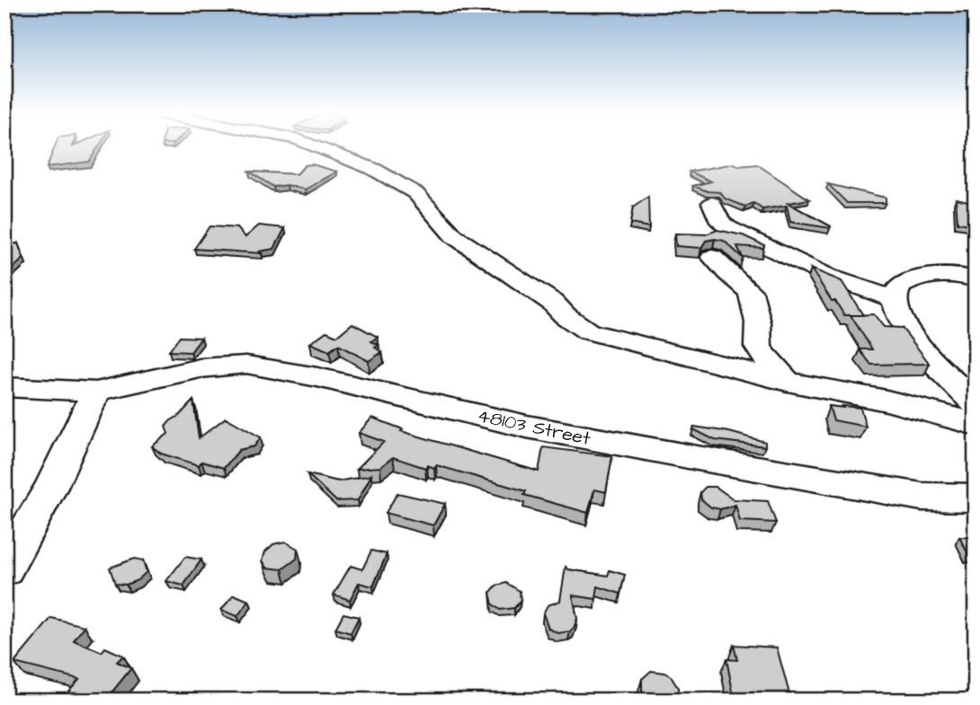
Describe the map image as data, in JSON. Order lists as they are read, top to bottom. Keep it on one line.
{"streets":{"street":["48103 Street"]}}
